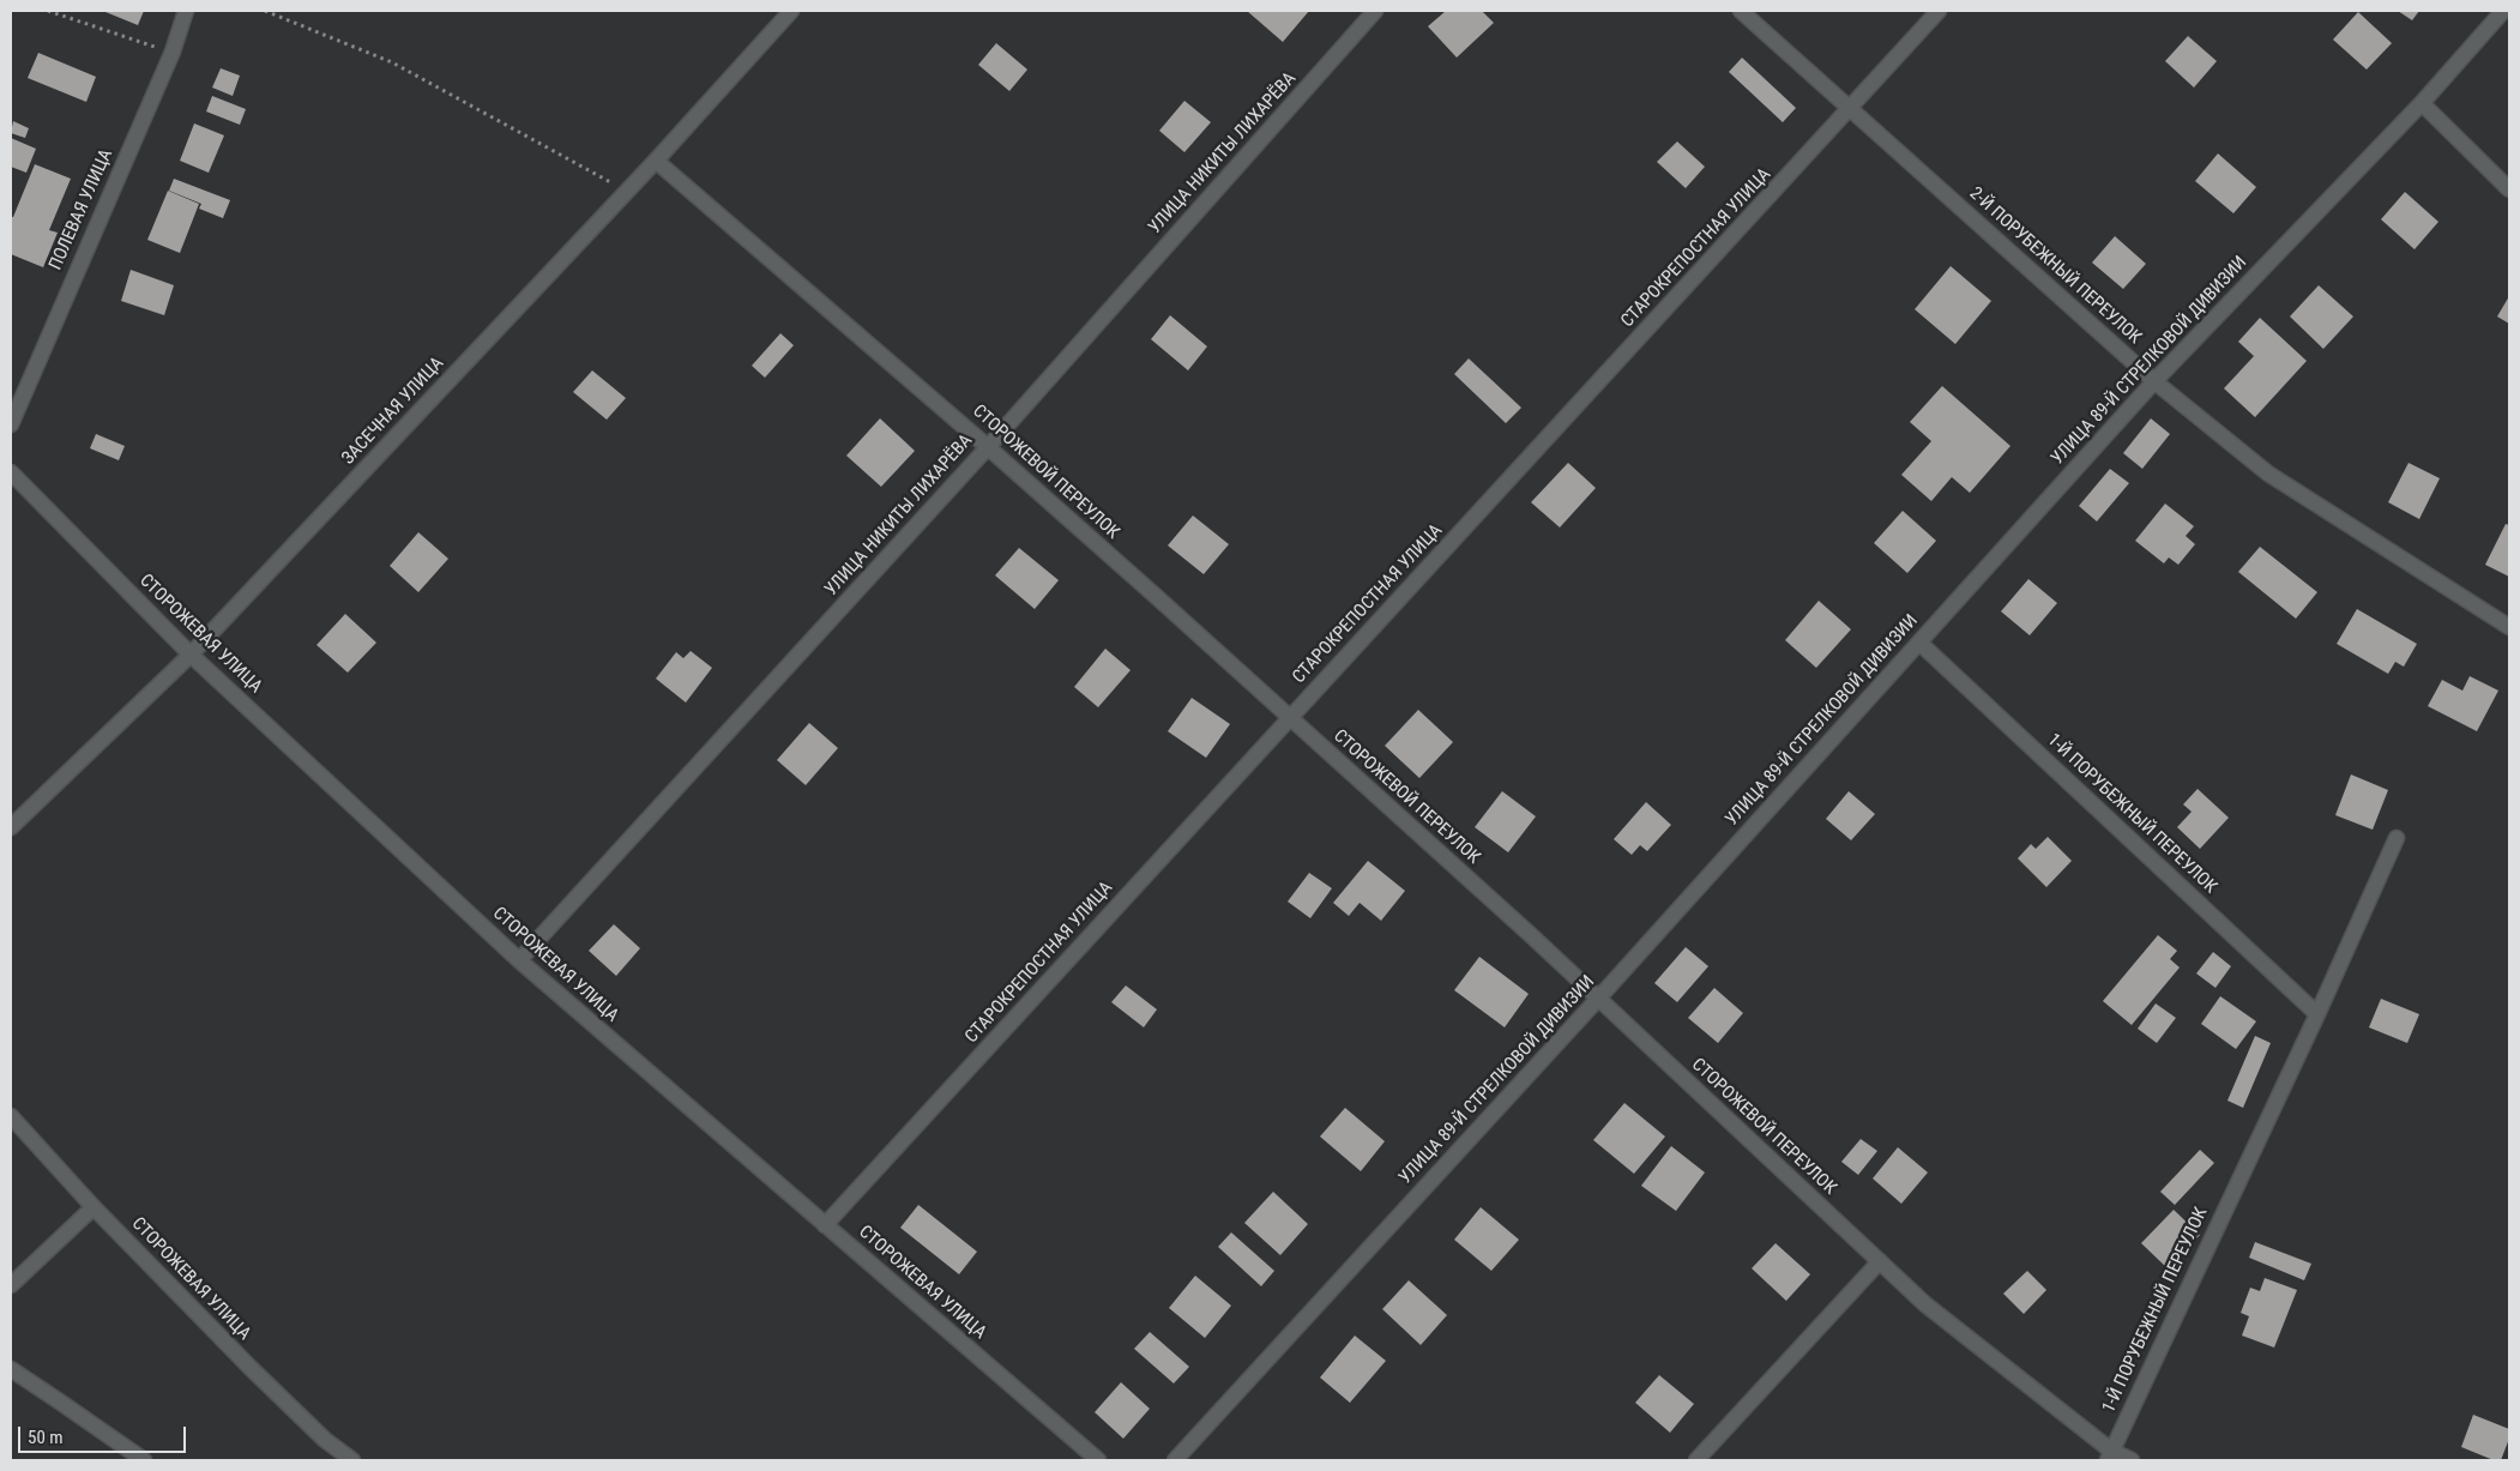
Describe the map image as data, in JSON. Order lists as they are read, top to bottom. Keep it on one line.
{"streets":{"street":["УЛИЦА НИКИТЫ ЛИХАРЁВА","ПОЛЕВАЯ УЛИЦА","СТАРОКРЕПОСТНАЯ УЛИЦА","2-Й ПОРУБЕЖНЫЙ ПЕРЕУЛОК","УЛИЦА 89-Й СТРЕЛКОВОЙ ДИВИЗИИ","ЗАСЕЧНАЯ УЛИЦА","СТОРОЖЕВОЙ ПЕРЕУЛОК","СТОРОЖЕВАЯ УЛИЦА","1-Й ПОРУБЕЖНЫЙ ПЕРЕУЛОК"]},"crossings":[["УЛИЦА НИКИТЫ ЛИХАРЁВА","СТОРОЖЕВОЙ ПЕРЕУЛОК"],["УЛИЦА НИКИТЫ ЛИХАРЁВА","СТОРОЖЕВАЯ УЛИЦА"],["СТАРОКРЕПОСТНАЯ УЛИЦА","2-Й ПОРУБЕЖНЫЙ ПЕРЕУЛОК"],["СТАРОКРЕПОСТНАЯ УЛИЦА","СТОРОЖЕВОЙ ПЕРЕУЛОК"],["СТАРОКРЕПОСТНАЯ УЛИЦА","СТОРОЖЕВАЯ УЛИЦА"],["2-Й ПОРУБЕЖНЫЙ ПЕРЕУЛОК","УЛИЦА 89-Й СТРЕЛКОВОЙ ДИВИЗИИ"],["УЛИЦА 89-Й СТРЕЛКОВОЙ ДИВИЗИИ","СТОРОЖЕВОЙ ПЕРЕУЛОК"],["УЛИЦА 89-Й СТРЕЛКОВОЙ ДИВИЗИИ","1-Й ПОРУБЕЖНЫЙ ПЕРЕУЛОК"],["ЗАСЕЧНАЯ УЛИЦА","СТОРОЖЕВОЙ ПЕРЕУЛОК"],["ЗАСЕЧНАЯ УЛИЦА","СТОРОЖЕВАЯ УЛИЦА"],["СТОРОЖЕВОЙ ПЕРЕУЛОК","1-Й ПОРУБЕЖНЫЙ ПЕРЕУЛОК"]],"scale_bar":"50 m"}
